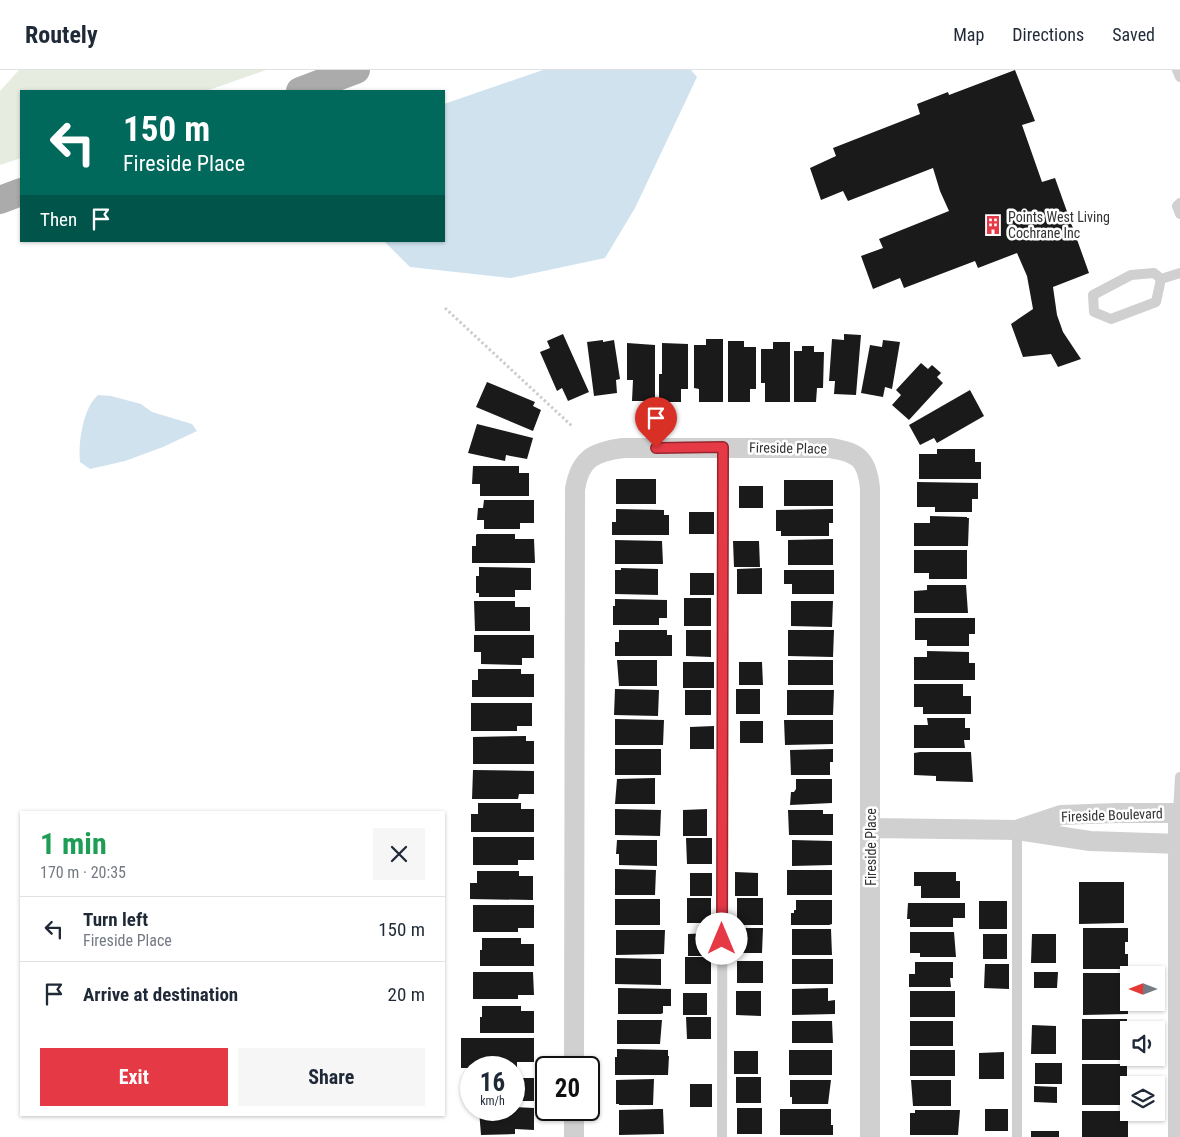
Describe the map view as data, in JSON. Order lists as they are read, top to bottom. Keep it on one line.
{"streets":{"street":["Fireside Place","Fireside Boulevard"]},"crossings":[["Fireside Place","Fireside Boulevard"]],"places":{"building":["Points West Living Cochrane Inc"]},"north":"left","page":{"header":"Routely","nav":["Map","Directions","Saved"],"turn":["150 m","Fireside Place"],"then":"Then","heading":["1 min","170 m · 20:35"],"list":[{"name":"Turn left","note":"Fireside Place","value":"150 m"},{"name":"Arrive at destination","value":"20 m"}],"buttons":["Exit","Share"],"speed":"16 km/h","limit":"20"}}
